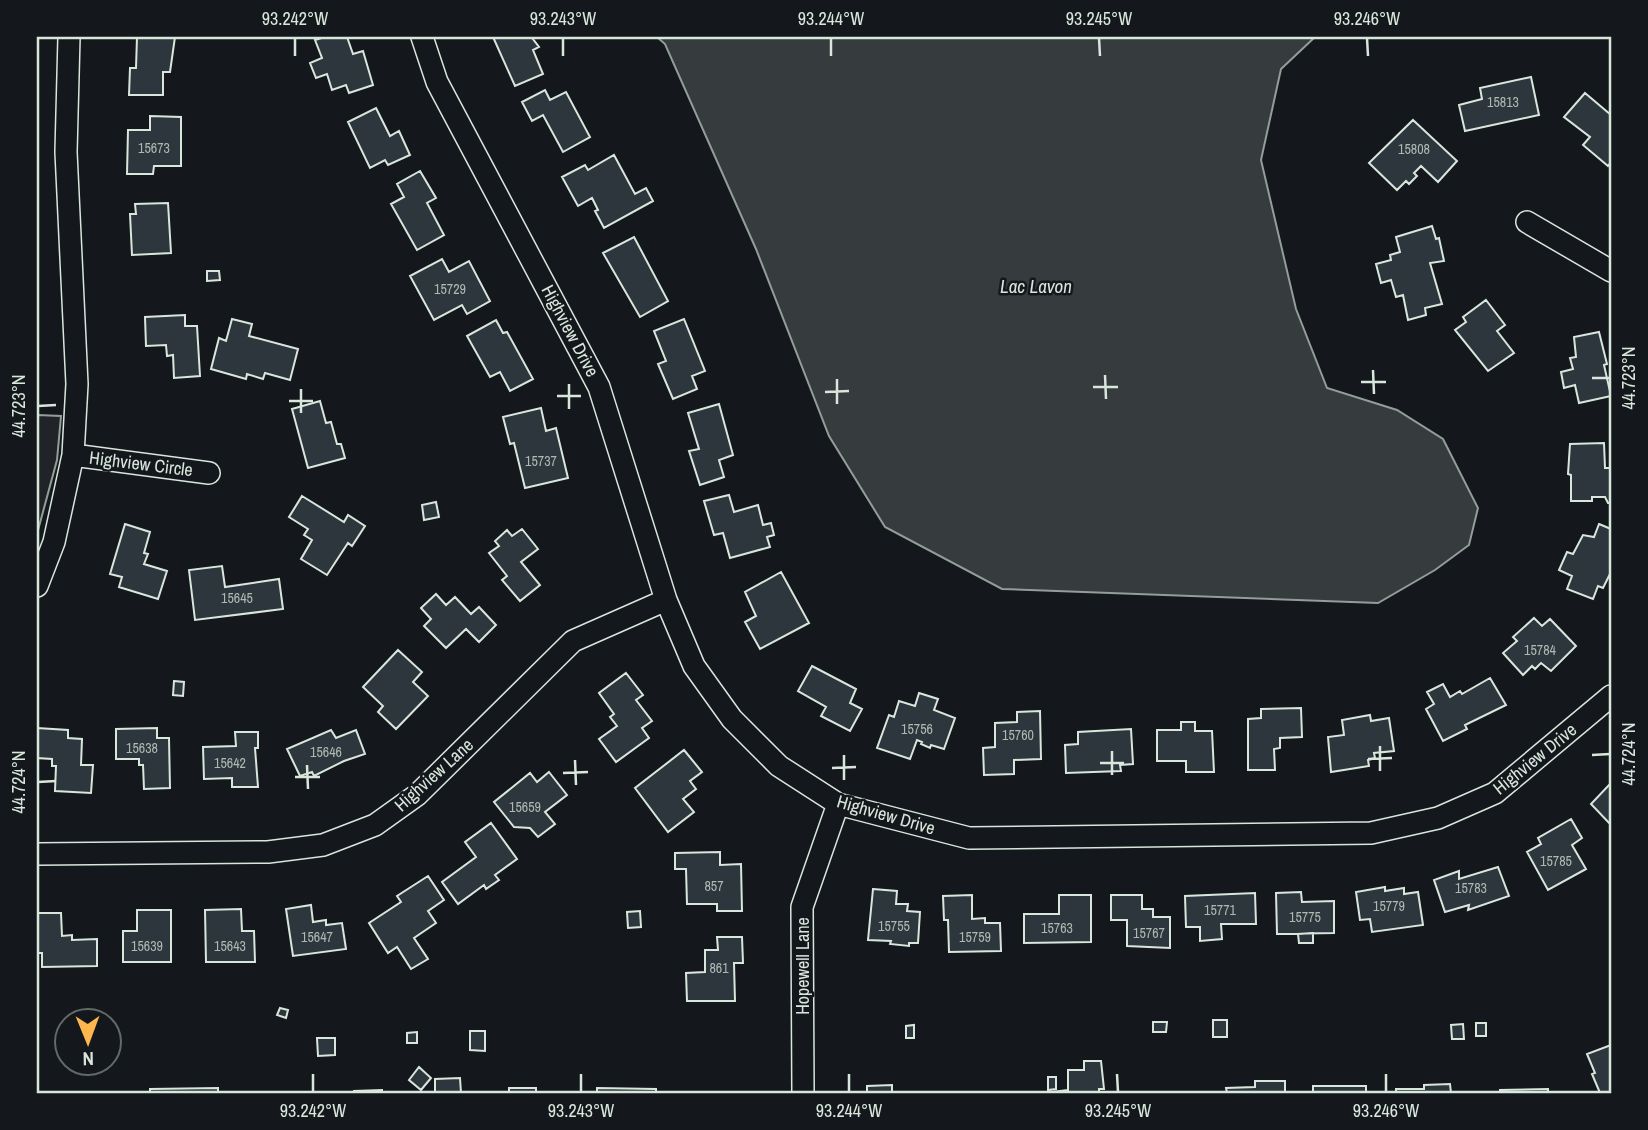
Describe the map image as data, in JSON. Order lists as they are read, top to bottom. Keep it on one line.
{"streets":{"street":["Highview Drive","Highview Circle","Highview Lane","Hopewell Lane"]},"crossings":[["Highview Drive","Highview Lane"],["Highview Drive","Hopewell Lane"]],"water":["Lac Lavon"],"house_numbers":["15813","15673","15808","15729","15737","15645","15784","15756","15760","15638","15646","15642","15659","15785","857","15783","15779","15771","15775","15755","15763","15767","15647","15759","15639","15643","861"],"north":"bottom","coordinates":["93.242°W","93.243°W","93.244°W","93.245°W","93.246°W","44.723°N","44.724°N"]}
